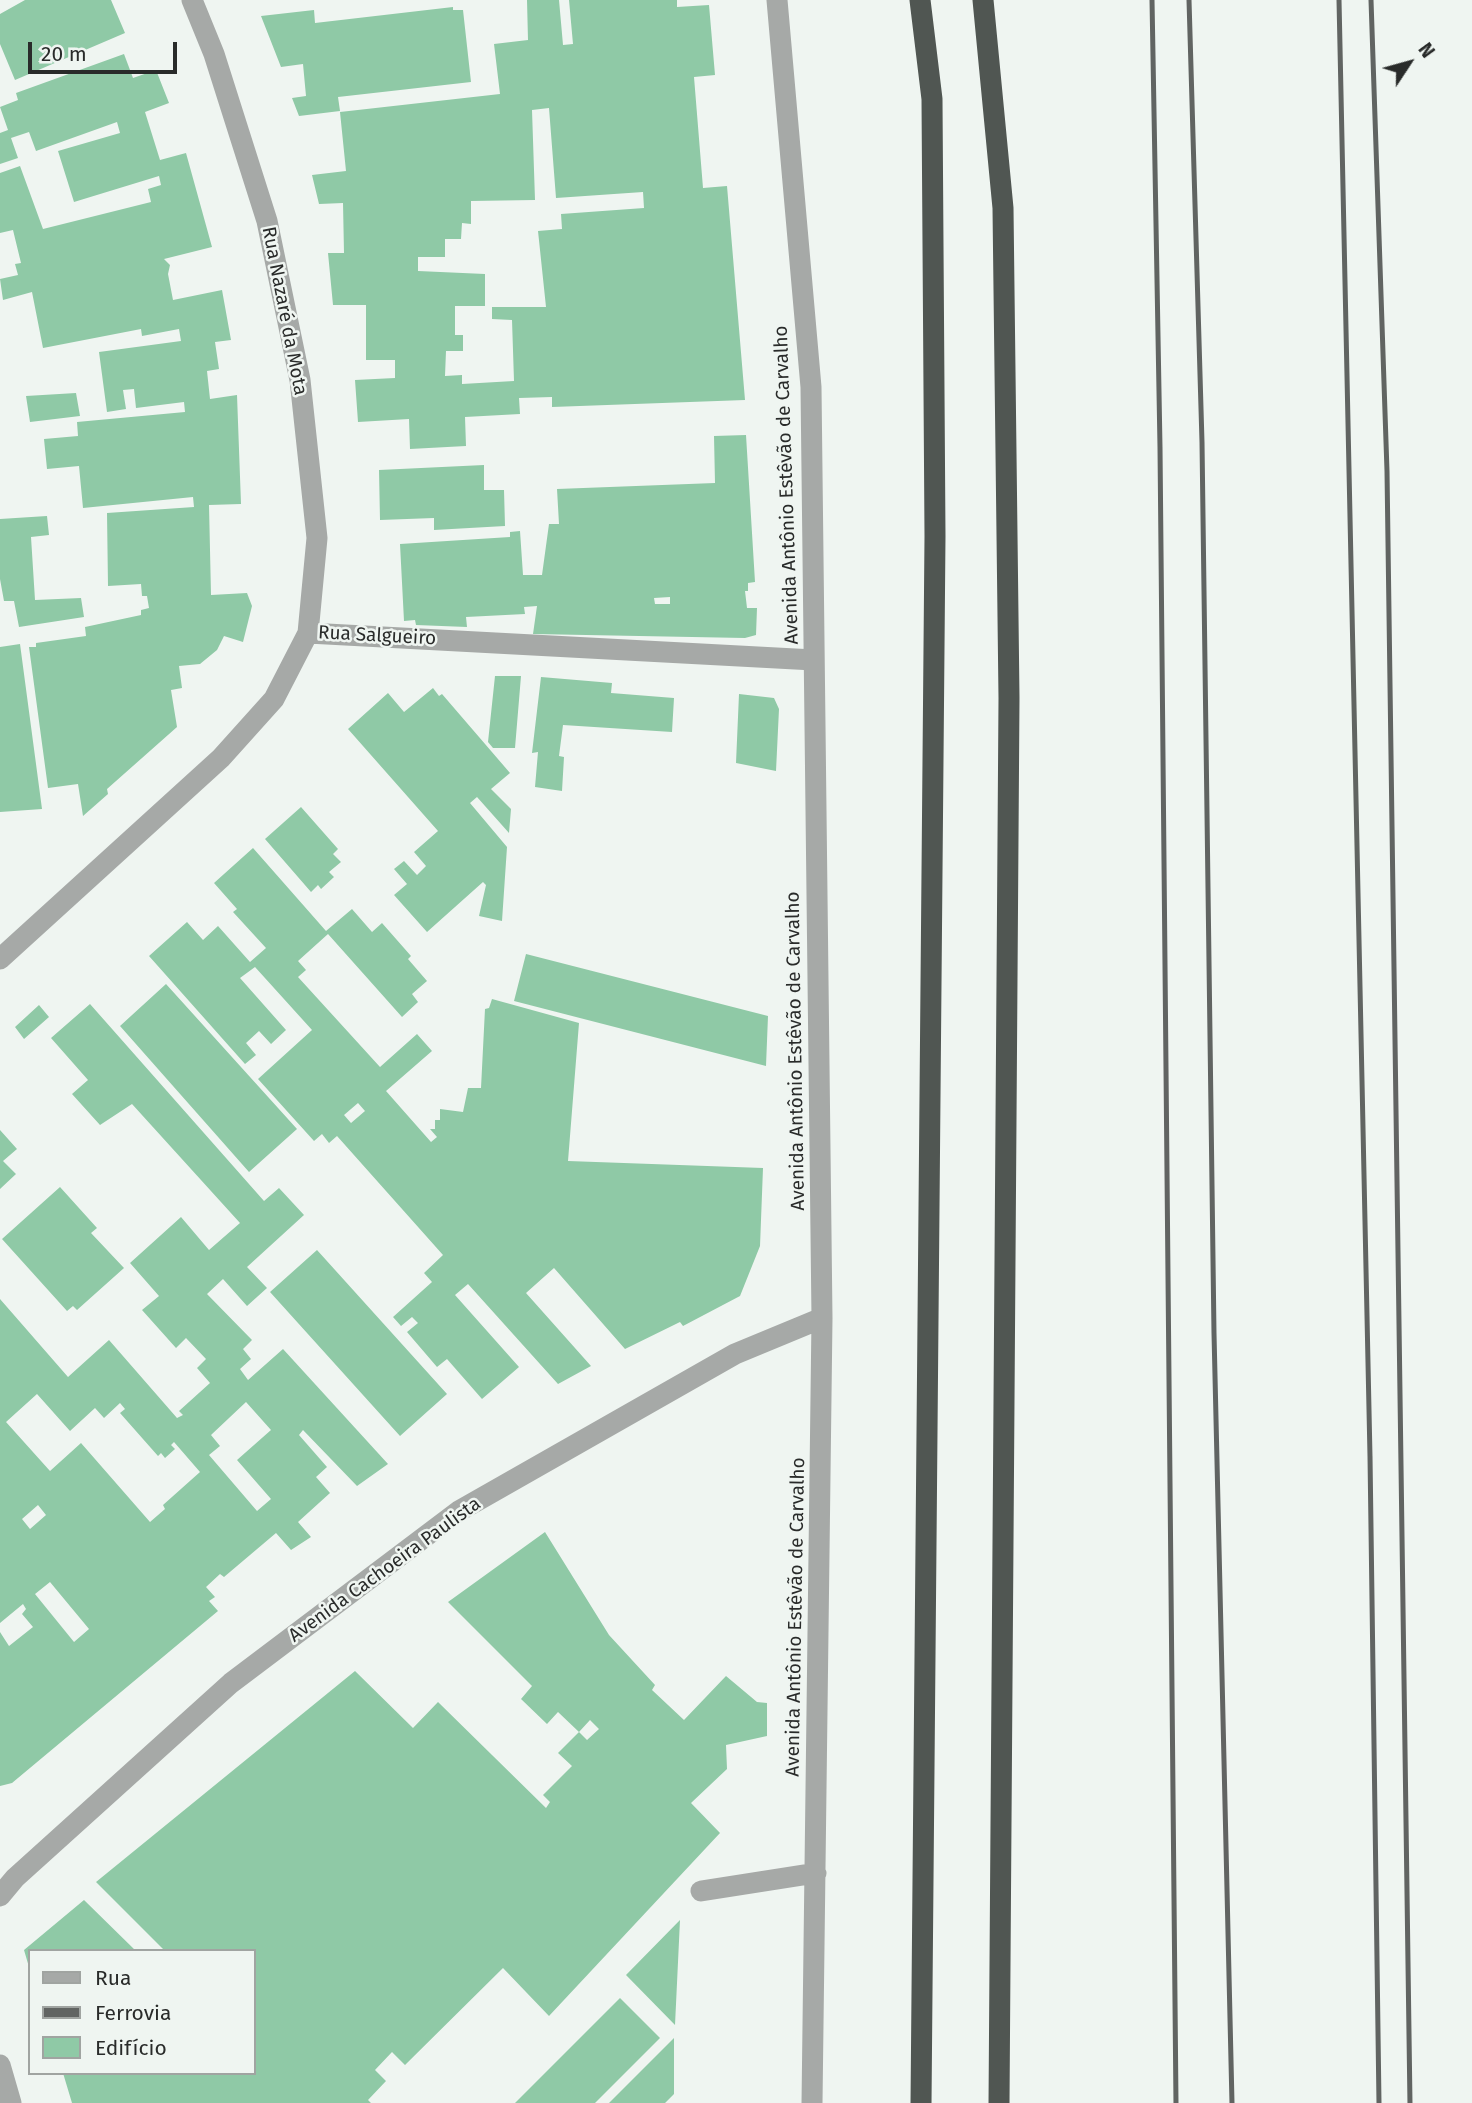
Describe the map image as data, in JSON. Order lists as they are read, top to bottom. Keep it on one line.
{"streets":{"street":["Rua Nazaré da Mota","Avenida Antônio Estêvão de Carvalho","Rua Salgueiro","Avenida Cachoeira Paulista"]},"crossings":[["Rua Nazaré da Mota","Rua Salgueiro"],["Avenida Antônio Estêvão de Carvalho","Rua Salgueiro"],["Avenida Antônio Estêvão de Carvalho","Avenida Cachoeira Paulista"]],"legend":["Rua","Ferrovia","Edifício"],"scale_bar":"20 m","north":"top right"}
